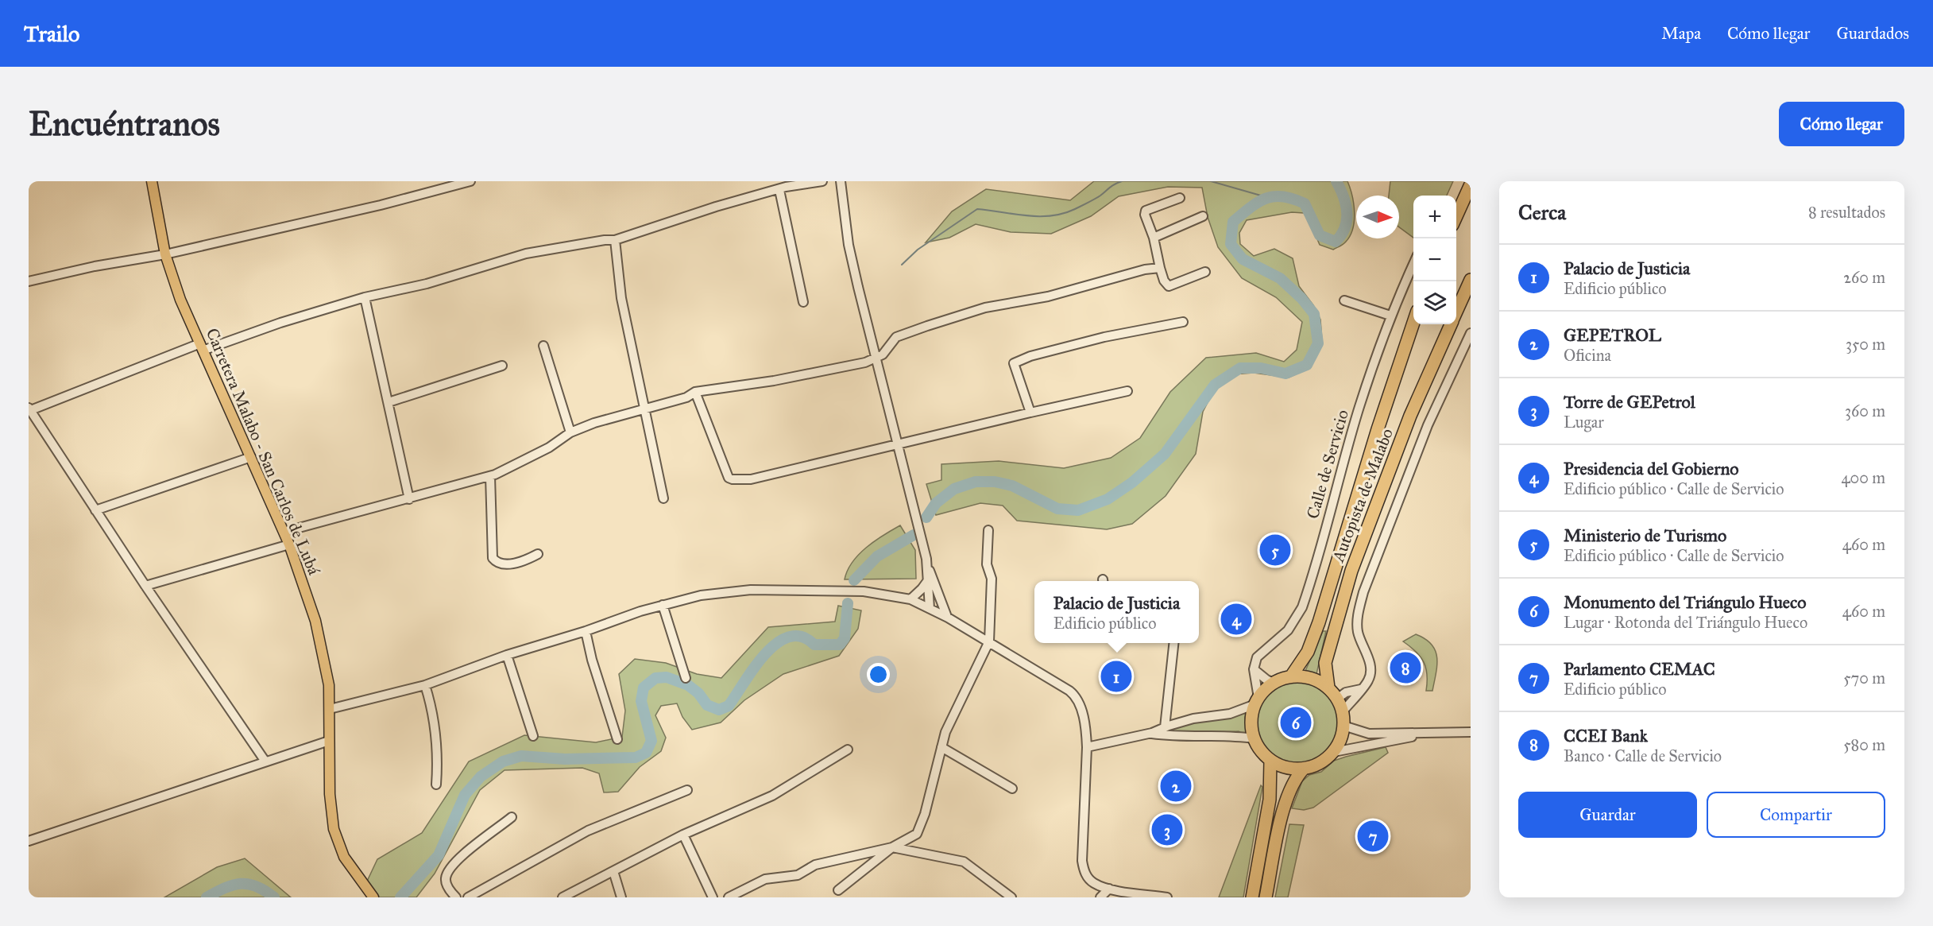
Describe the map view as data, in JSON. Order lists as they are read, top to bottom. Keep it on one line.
{"streets":{"highway":["Autopista de Malabo"],"main road":["Carretera Malabo - San Carlos de Lubá"],"street":["Calle de Servicio"]},"north":"right","page":{"header":"Trailo","nav":["Mapa","Cómo llegar","Guardados"],"buttons":["Cómo llegar",["Guardar","Compartir"]],"title":"Encuéntranos","heading":["Cerca","8 resultados"],"map_buttons":["+","−"],"list":[{"mark":"1","name":"Palacio de Justicia","note":"Edificio público","value":"260 m"},{"mark":"2","name":"GEPETROL","note":"Oficina","value":"350 m"},{"mark":"3","name":"Torre de GEPetrol","note":"Lugar","value":"360 m"},{"mark":"4","name":"Presidencia del Gobierno","note":"Edificio público · Calle de Servicio","value":"400 m"},{"mark":"5","name":"Ministerio de Turismo","note":"Edificio público · Calle de Servicio","value":"460 m"},{"mark":"6","name":"Monumento del Triángulo Hueco","note":"Lugar · Rotonda del Triángulo Hueco","value":"460 m"},{"mark":"7","name":"Parlamento CEMAC","note":"Edificio público","value":"570 m"},{"mark":"8","name":"CCEI Bank","note":"Banco · Calle de Servicio","value":"580 m"}],"pins":["5","4","8","1","6","2","3","7"],"popup":["Palacio de Justicia","Edificio público"]}}
